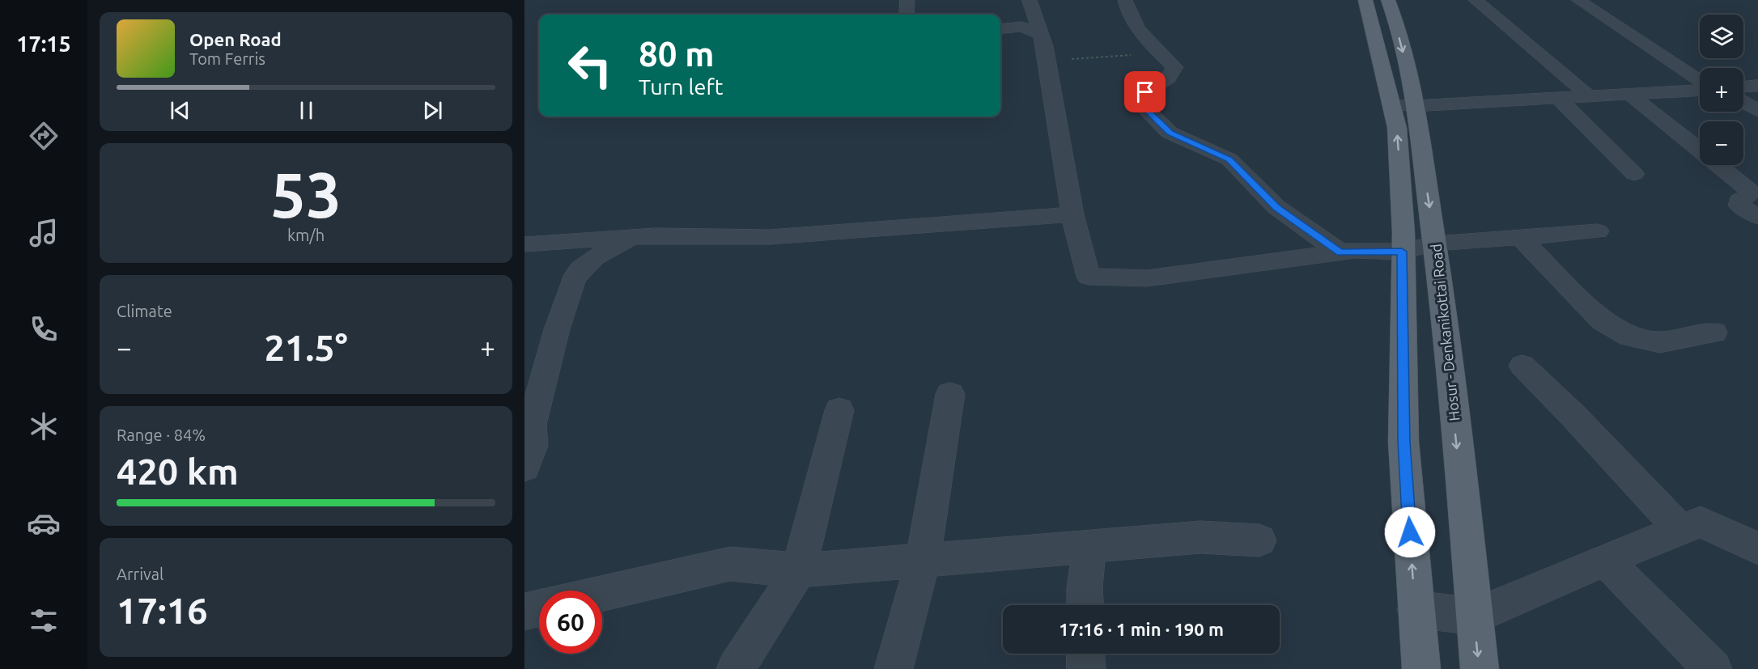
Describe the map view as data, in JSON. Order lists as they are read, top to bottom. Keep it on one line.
{"streets":{"main road":["Hosur - Denkanikottai Road"]},"page":{"tabs":"17:15","map_buttons":["+","−"],"turn":["80 m","Turn left"],"song":["Open Road","Tom Ferris"],"tile":[["53","km/h"],"Climate",["Range · 84%","420 km"],["Arrival","17:16"]],"heat":["−","21.5°","+"],"limit":"60","trip":"17:16 · 1 min · 190 m"}}
